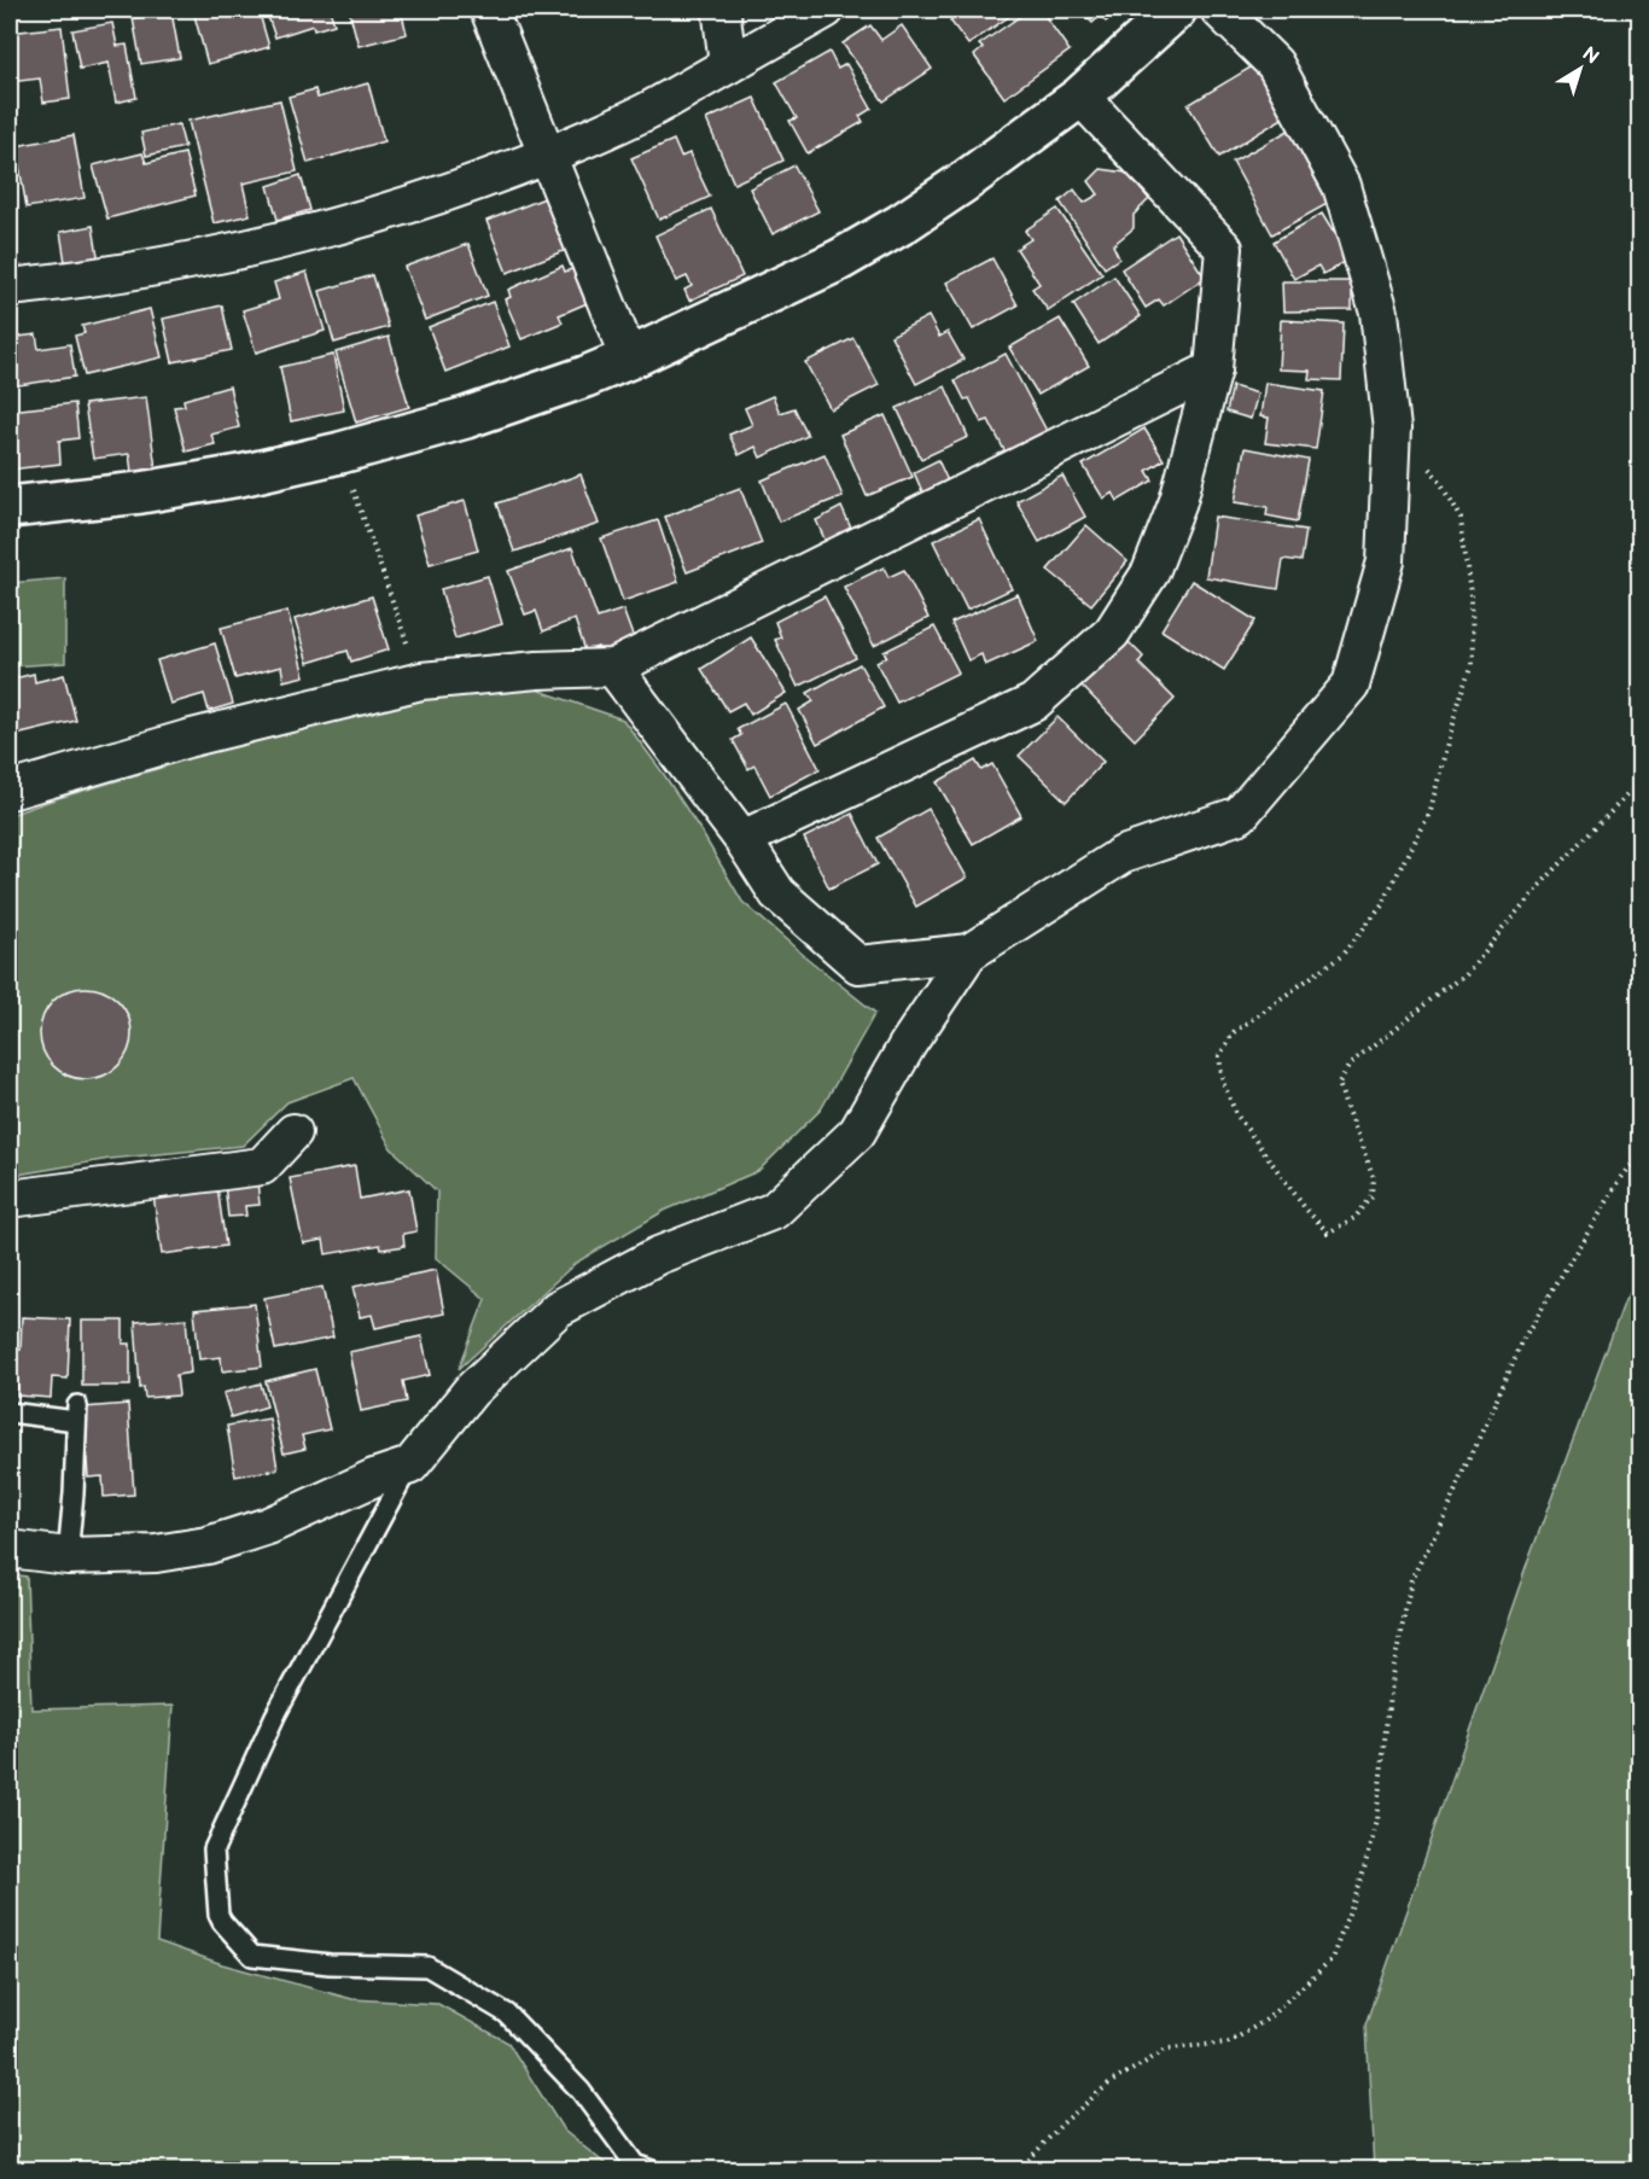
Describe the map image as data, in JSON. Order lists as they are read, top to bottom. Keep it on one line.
{"north":"top right"}
